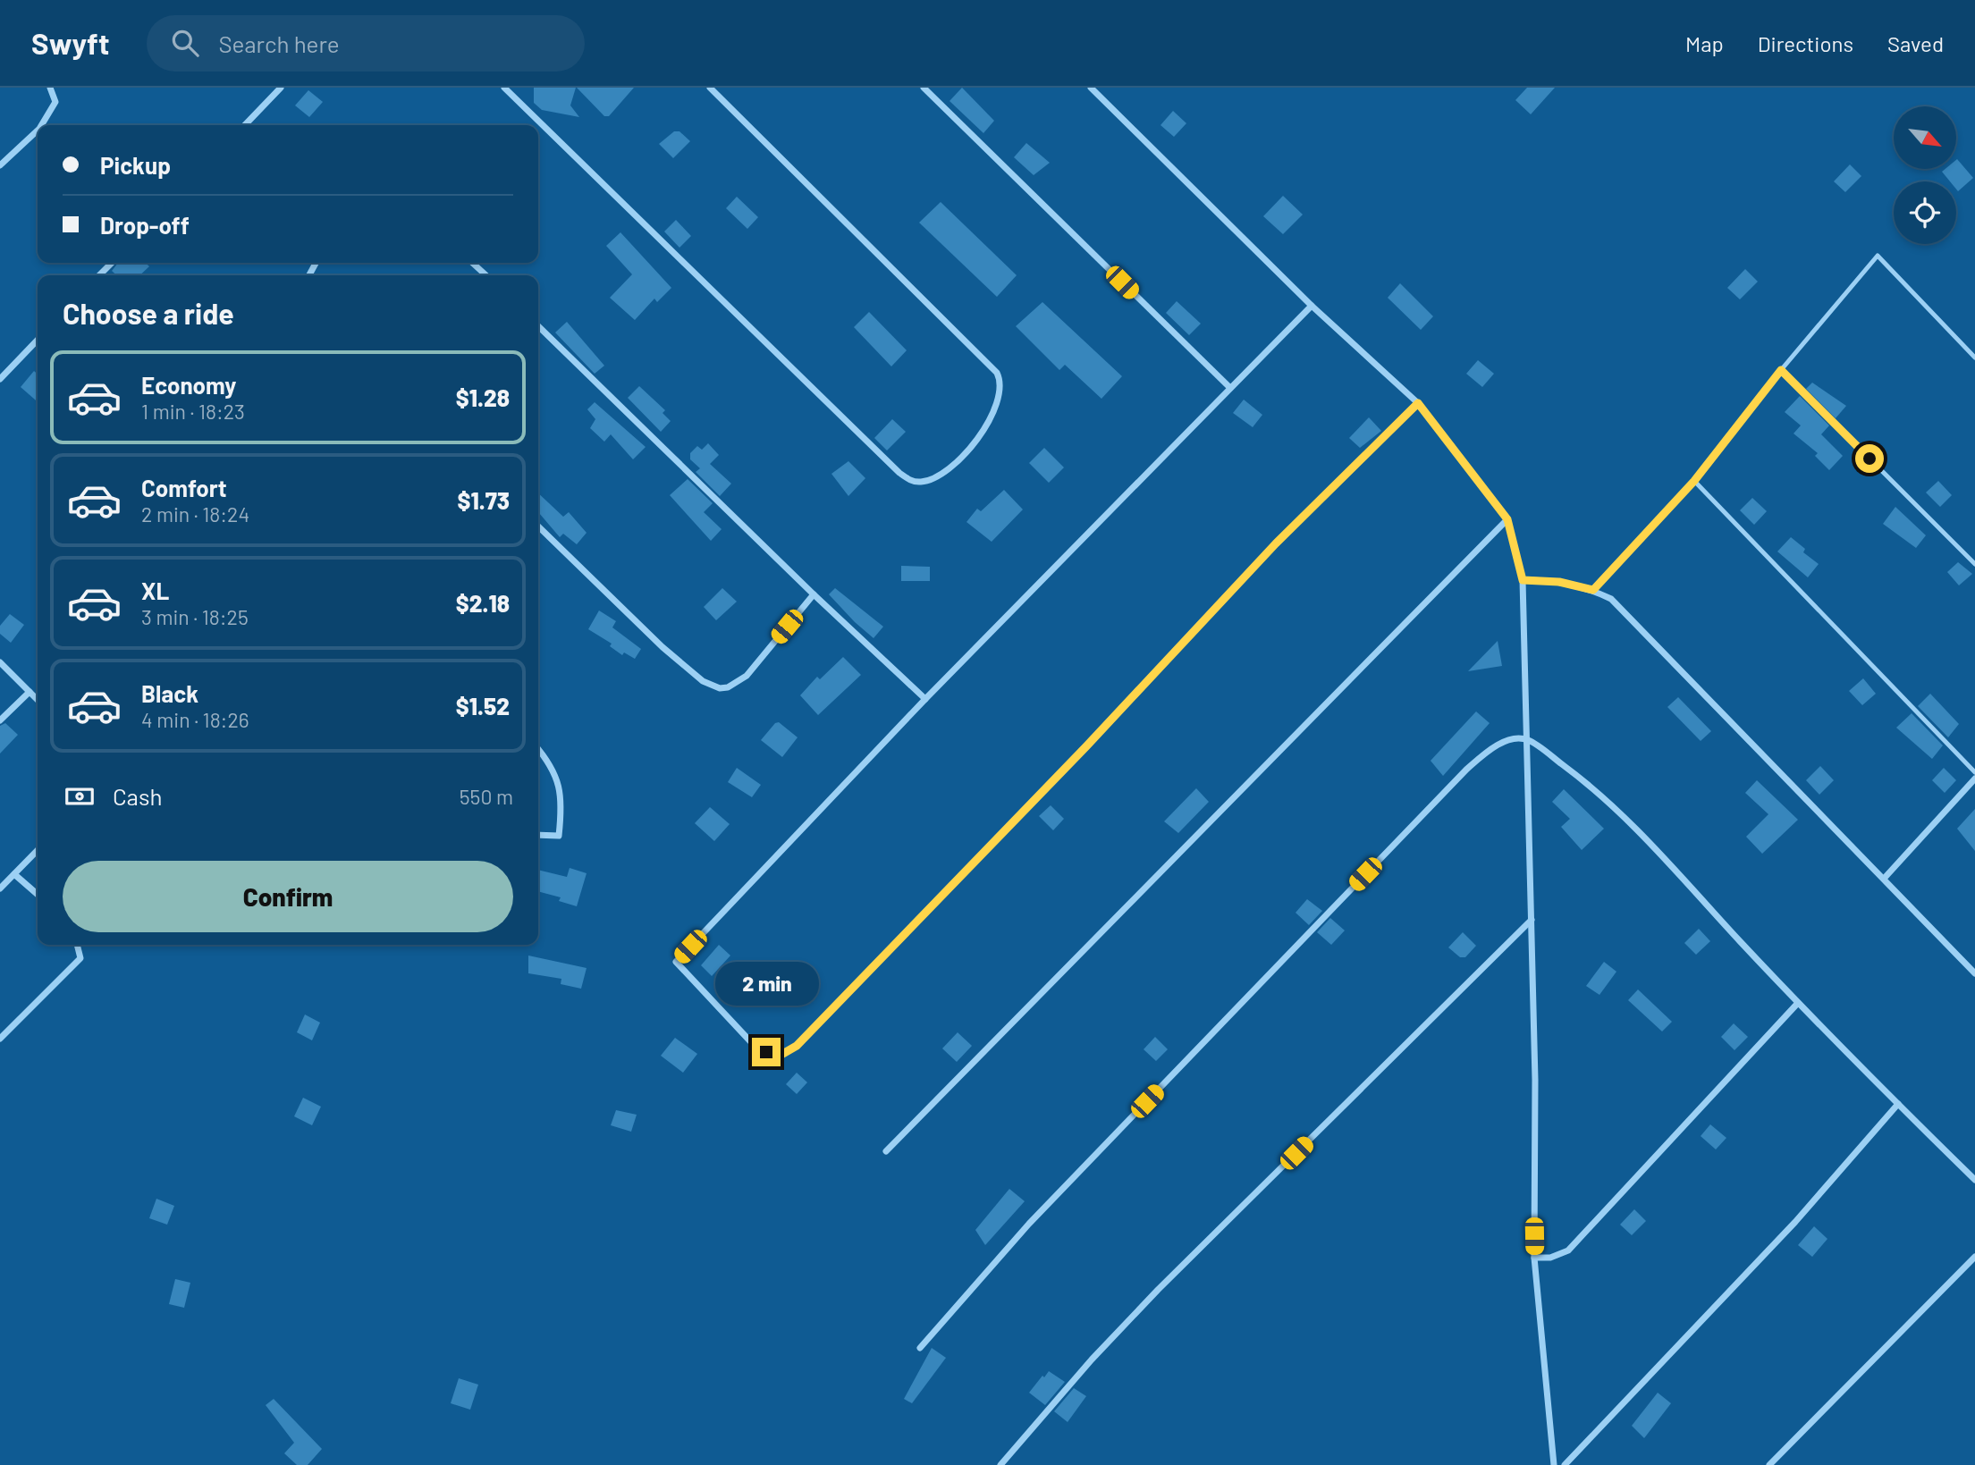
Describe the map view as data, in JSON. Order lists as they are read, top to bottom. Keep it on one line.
{"north":"bottom right","page":{"header":"Swyft","search":"Search here","nav":["Map","Directions","Saved"],"banner":["Pickup","Drop-off"],"heading":"Choose a ride","list":[{"name":"Economy","note":"1 min · 18:23","value":"$1.28"},{"name":"Comfort","note":"2 min · 18:24","value":"$1.73"},{"name":"XL","note":"3 min · 18:25","value":"$2.18"},{"name":"Black","note":"4 min · 18:26","value":"$1.52"}],"pay":["Cash","550 m"],"buttons":"Confirm","bubble":"2 min"}}
